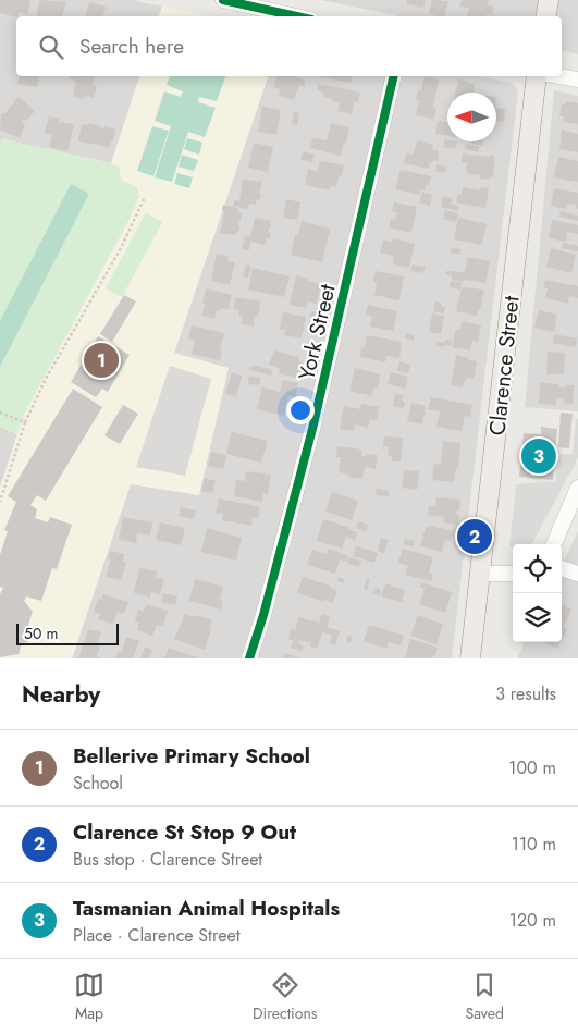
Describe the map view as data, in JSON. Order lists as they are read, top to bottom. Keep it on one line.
{"streets":{"main road":["Clarence Street"],"street":["York Street"]},"scale_bar":"50 m","north":"left","page":{"search":"Search here","pins":["1","3","2"],"scale":"50 m","heading":["Nearby","3 results"],"list":[{"mark":"1","name":"Bellerive Primary School","note":"School","value":"100 m"},{"mark":"2","name":"Clarence St Stop 9 Out","note":"Bus stop · Clarence Street","value":"110 m"},{"mark":"3","name":"Tasmanian Animal Hospitals","note":"Place · Clarence Street","value":"120 m"}],"nav":["Map","Directions","Saved"]}}
